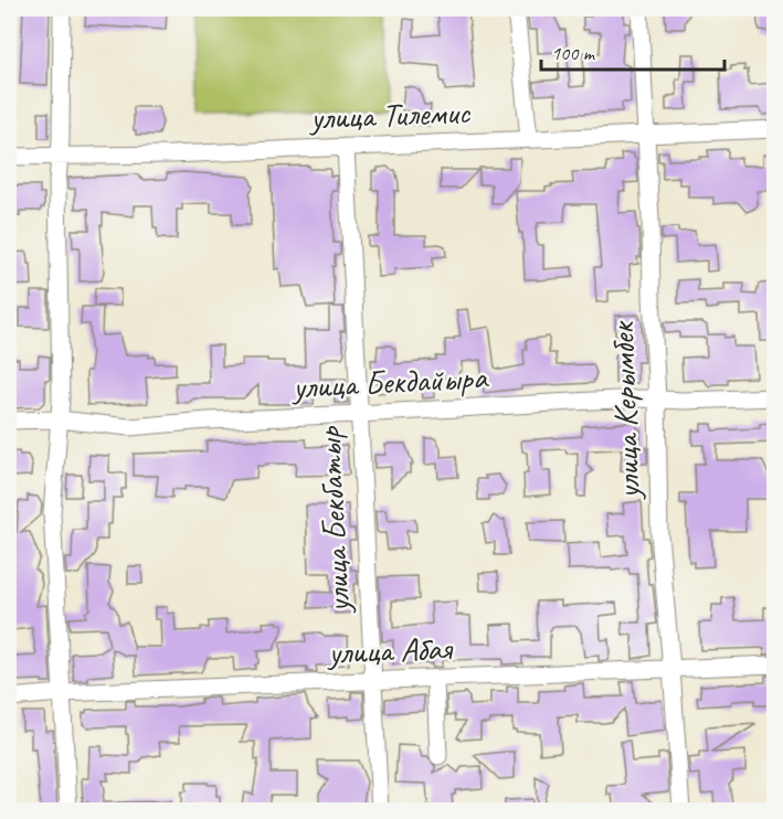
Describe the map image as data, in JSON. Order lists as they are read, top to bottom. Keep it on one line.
{"streets":{"street":["улица Тилемис","улица Бекдайыра","улица Керымбек","улица Бекбатыр","улица Абая"]},"crossings":[["улица Тилемис","улица Керымбек"],["улица Тилемис","улица Бекбатыр"],["улица Бекдайыра","улица Керымбек"],["улица Бекдайыра","улица Бекбатыр"],["улица Керымбек","улица Абая"],["улица Бекбатыр","улица Абая"]],"scale_bar":"100 m"}
